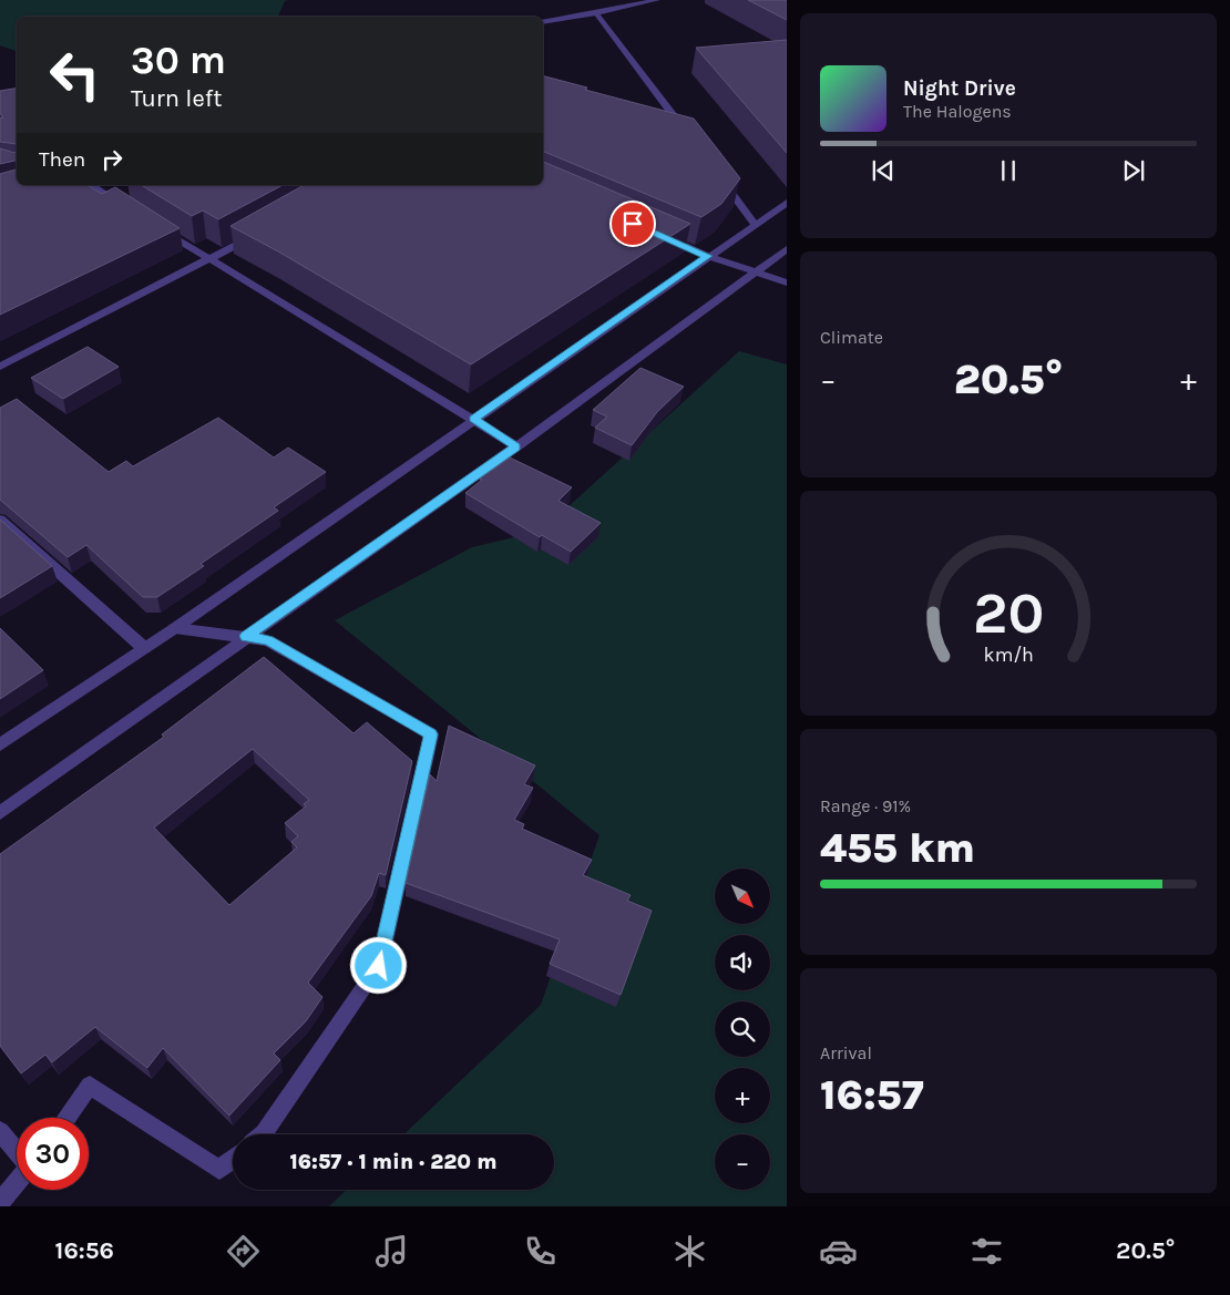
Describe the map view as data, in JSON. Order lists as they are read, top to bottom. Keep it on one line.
{"north":"bottom right","page":{"turn":["30 m","Turn left"],"song":["Night Drive","The Halogens"],"then":"Then","tile":["Climate",["Range · 91%","455 km"],["Arrival","16:57"]],"heat":["−","20.5°","+"],"map_buttons":["+","−"],"limit":"30","trip":"16:57 · 1 min · 220 m","tabs":["16:56","20.5°"],"gauge":["20","km/h"]}}
